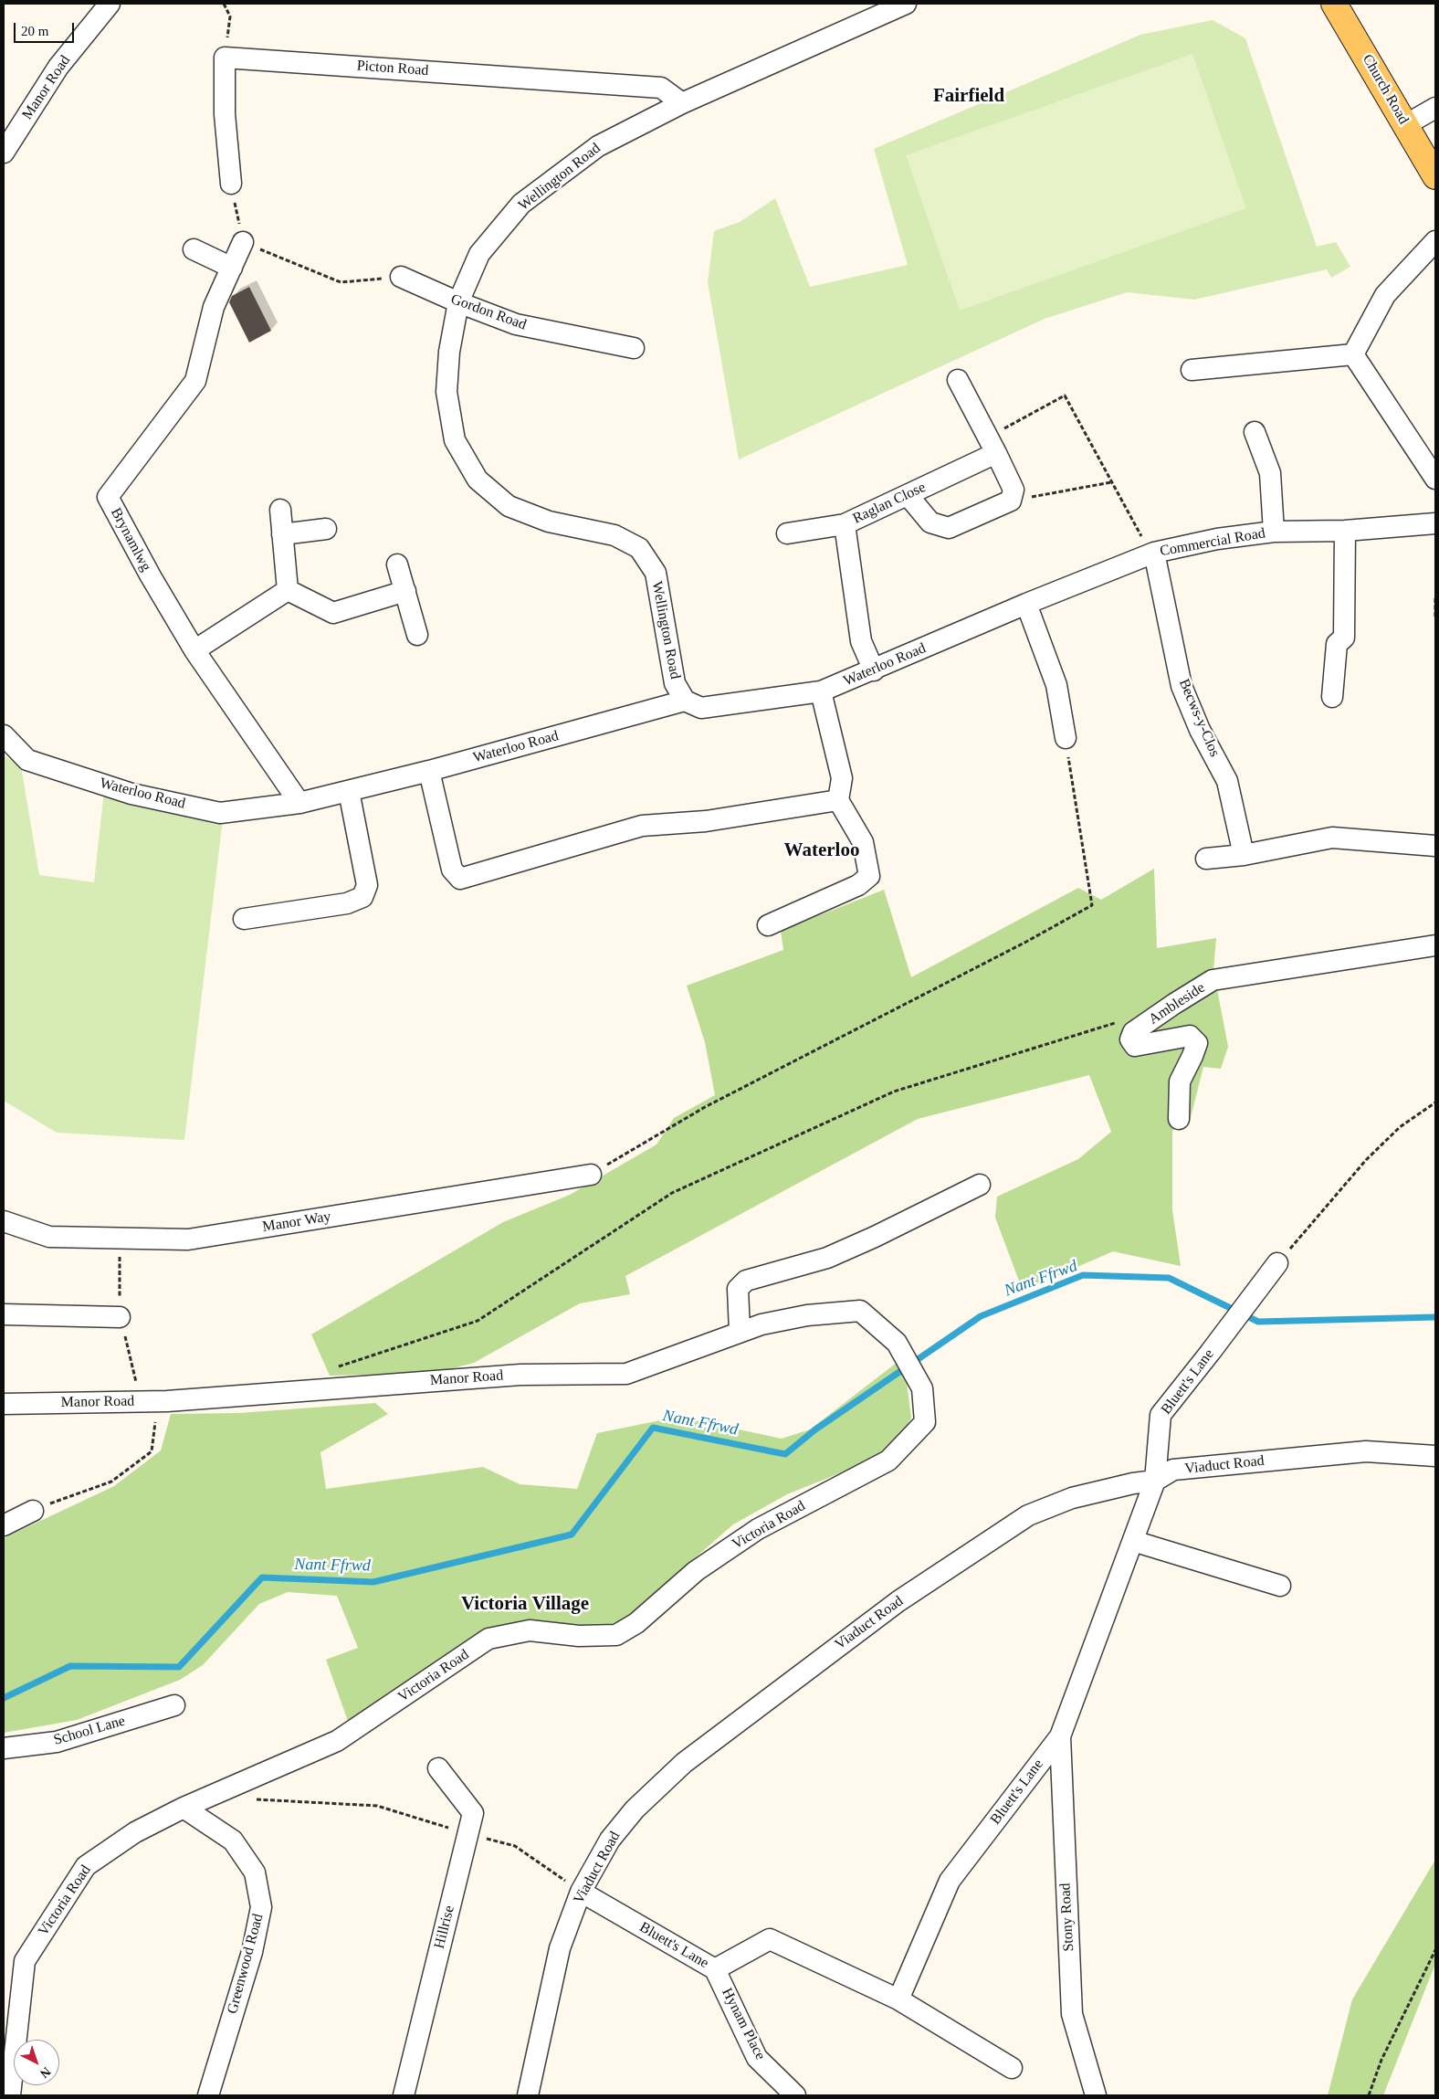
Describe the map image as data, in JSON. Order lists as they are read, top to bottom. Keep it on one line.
{"streets":{"main road":["Church Road"],"street":["Picton Road","Manor Road","Wellington Road","Gordon Road","Raglan Close","Brynamlwg","Commercial Road","Waterloo Road","Becws-y-Clos","Ambleside","Manor Way","Bluett's Lane","Viaduct Road","Victoria Road","School Lane","Stony Road","Hillrise","Greenwood Road","Hynam Place"]},"crossings":[["Picton Road","Wellington Road"],["Manor Road","Victoria Road"],["Wellington Road","Gordon Road"],["Wellington Road","Waterloo Road"],["Raglan Close","Waterloo Road"],["Brynamlwg","Waterloo Road"],["Commercial Road","Waterloo Road"],["Commercial Road","Becws-y-Clos"],["Bluett's Lane","Viaduct Road"],["Bluett's Lane","Stony Road"],["Bluett's Lane","Hynam Place"],["Victoria Road","Greenwood Road"]],"districts":["Fairfield","Waterloo","Victoria Village"],"water":["Nant Ffrwd"],"scale_bar":"20 m","north":"bottom right"}
